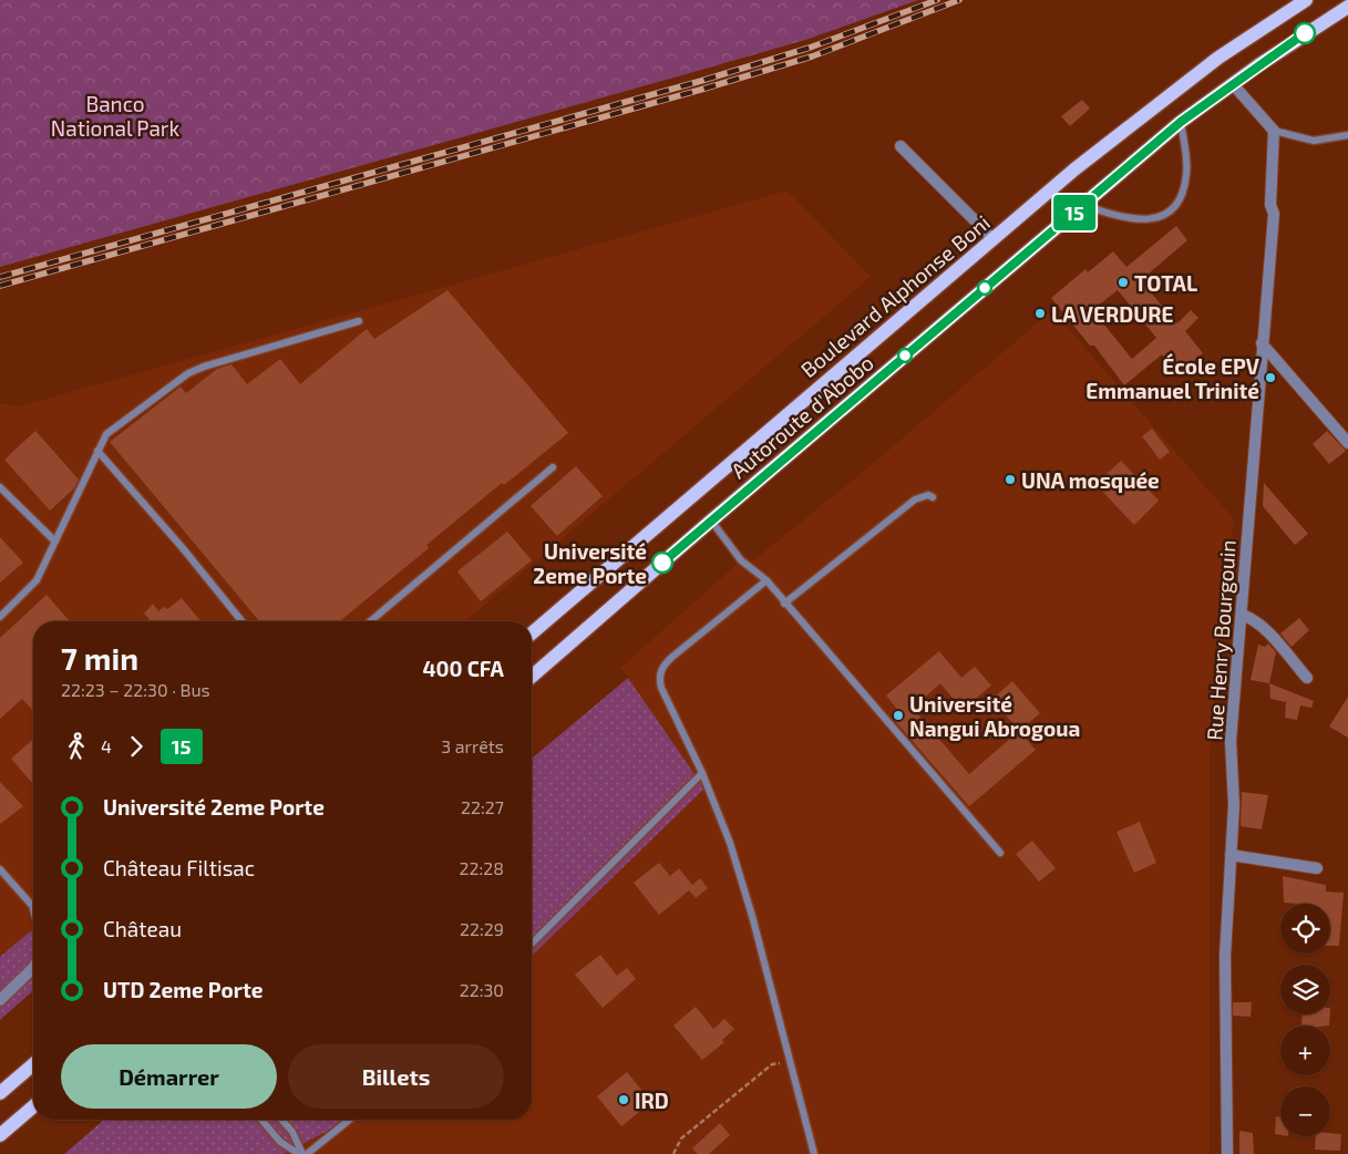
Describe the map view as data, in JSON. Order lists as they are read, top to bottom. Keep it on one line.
{"streets":{"main road":["Boulevard Alphonse Boni","Autoroute d'Abobo"],"street":["Rue Henry Bourgouin"]},"parks":["Banco National Park"],"places":["TOTAL","LA VERDURE","École EPV Emmanuel Trinité","UNA mosquée","Université 2eme Porte","Université Nangui Abrogoua","IRD"],"lines":["bus line 15"],"page":{"on_map":"15","heading":["7 min","22:23 – 22:30 · Bus","400 CFA"],"legs":["4","15","3 arrêts"],"list":[{"name":"Université 2eme Porte","value":"22:27"},{"name":"Château Filtisac","value":"22:28"},{"name":"Château","value":"22:29"},{"name":"UTD 2eme Porte","value":"22:30"}],"map_buttons":["+","−"],"buttons":["Démarrer","Billets"]}}
